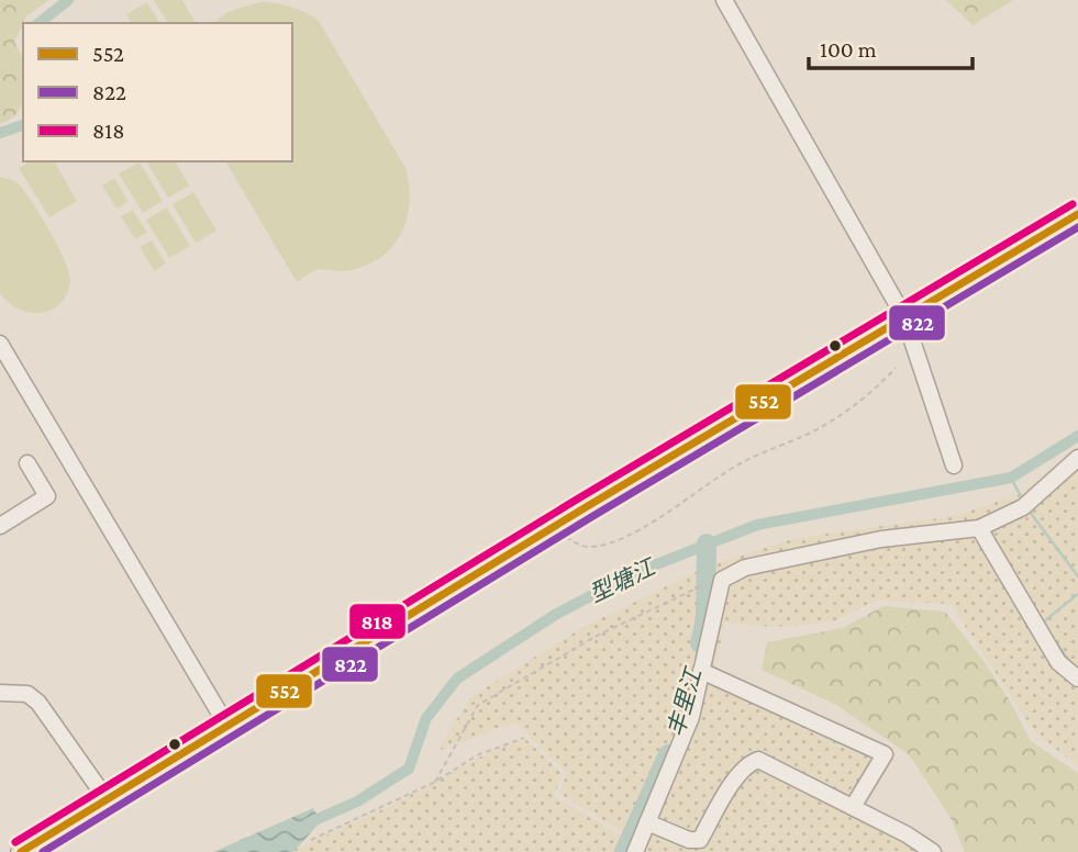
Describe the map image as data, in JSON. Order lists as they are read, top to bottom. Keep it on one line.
{"water":["型塘江","丰里江"],"lines":["transit line 818","transit line 552","transit line 822"],"legend":["552","822","818"],"scale_bar":"100 m"}
